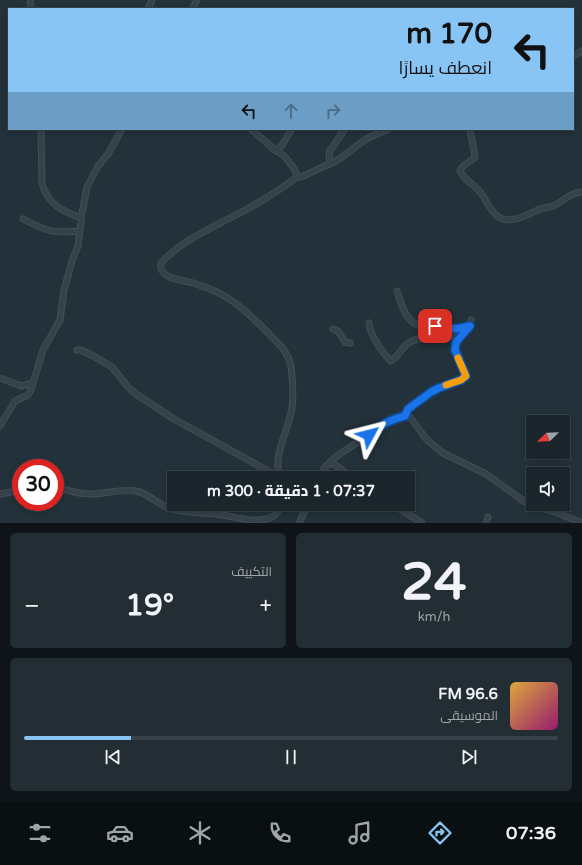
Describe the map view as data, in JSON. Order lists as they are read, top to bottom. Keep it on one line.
{"north":"bottom left","page":{"turn":["170 m","انعطف يسارًا"],"limit":"30","trip":"07:37 · 1 دقيقة · 300 m","tile":[["24","km/h"],"التكييف"],"heat":["−","19°","+"],"song":["96.6 FM","الموسيقى"],"tabs":"07:36"}}
